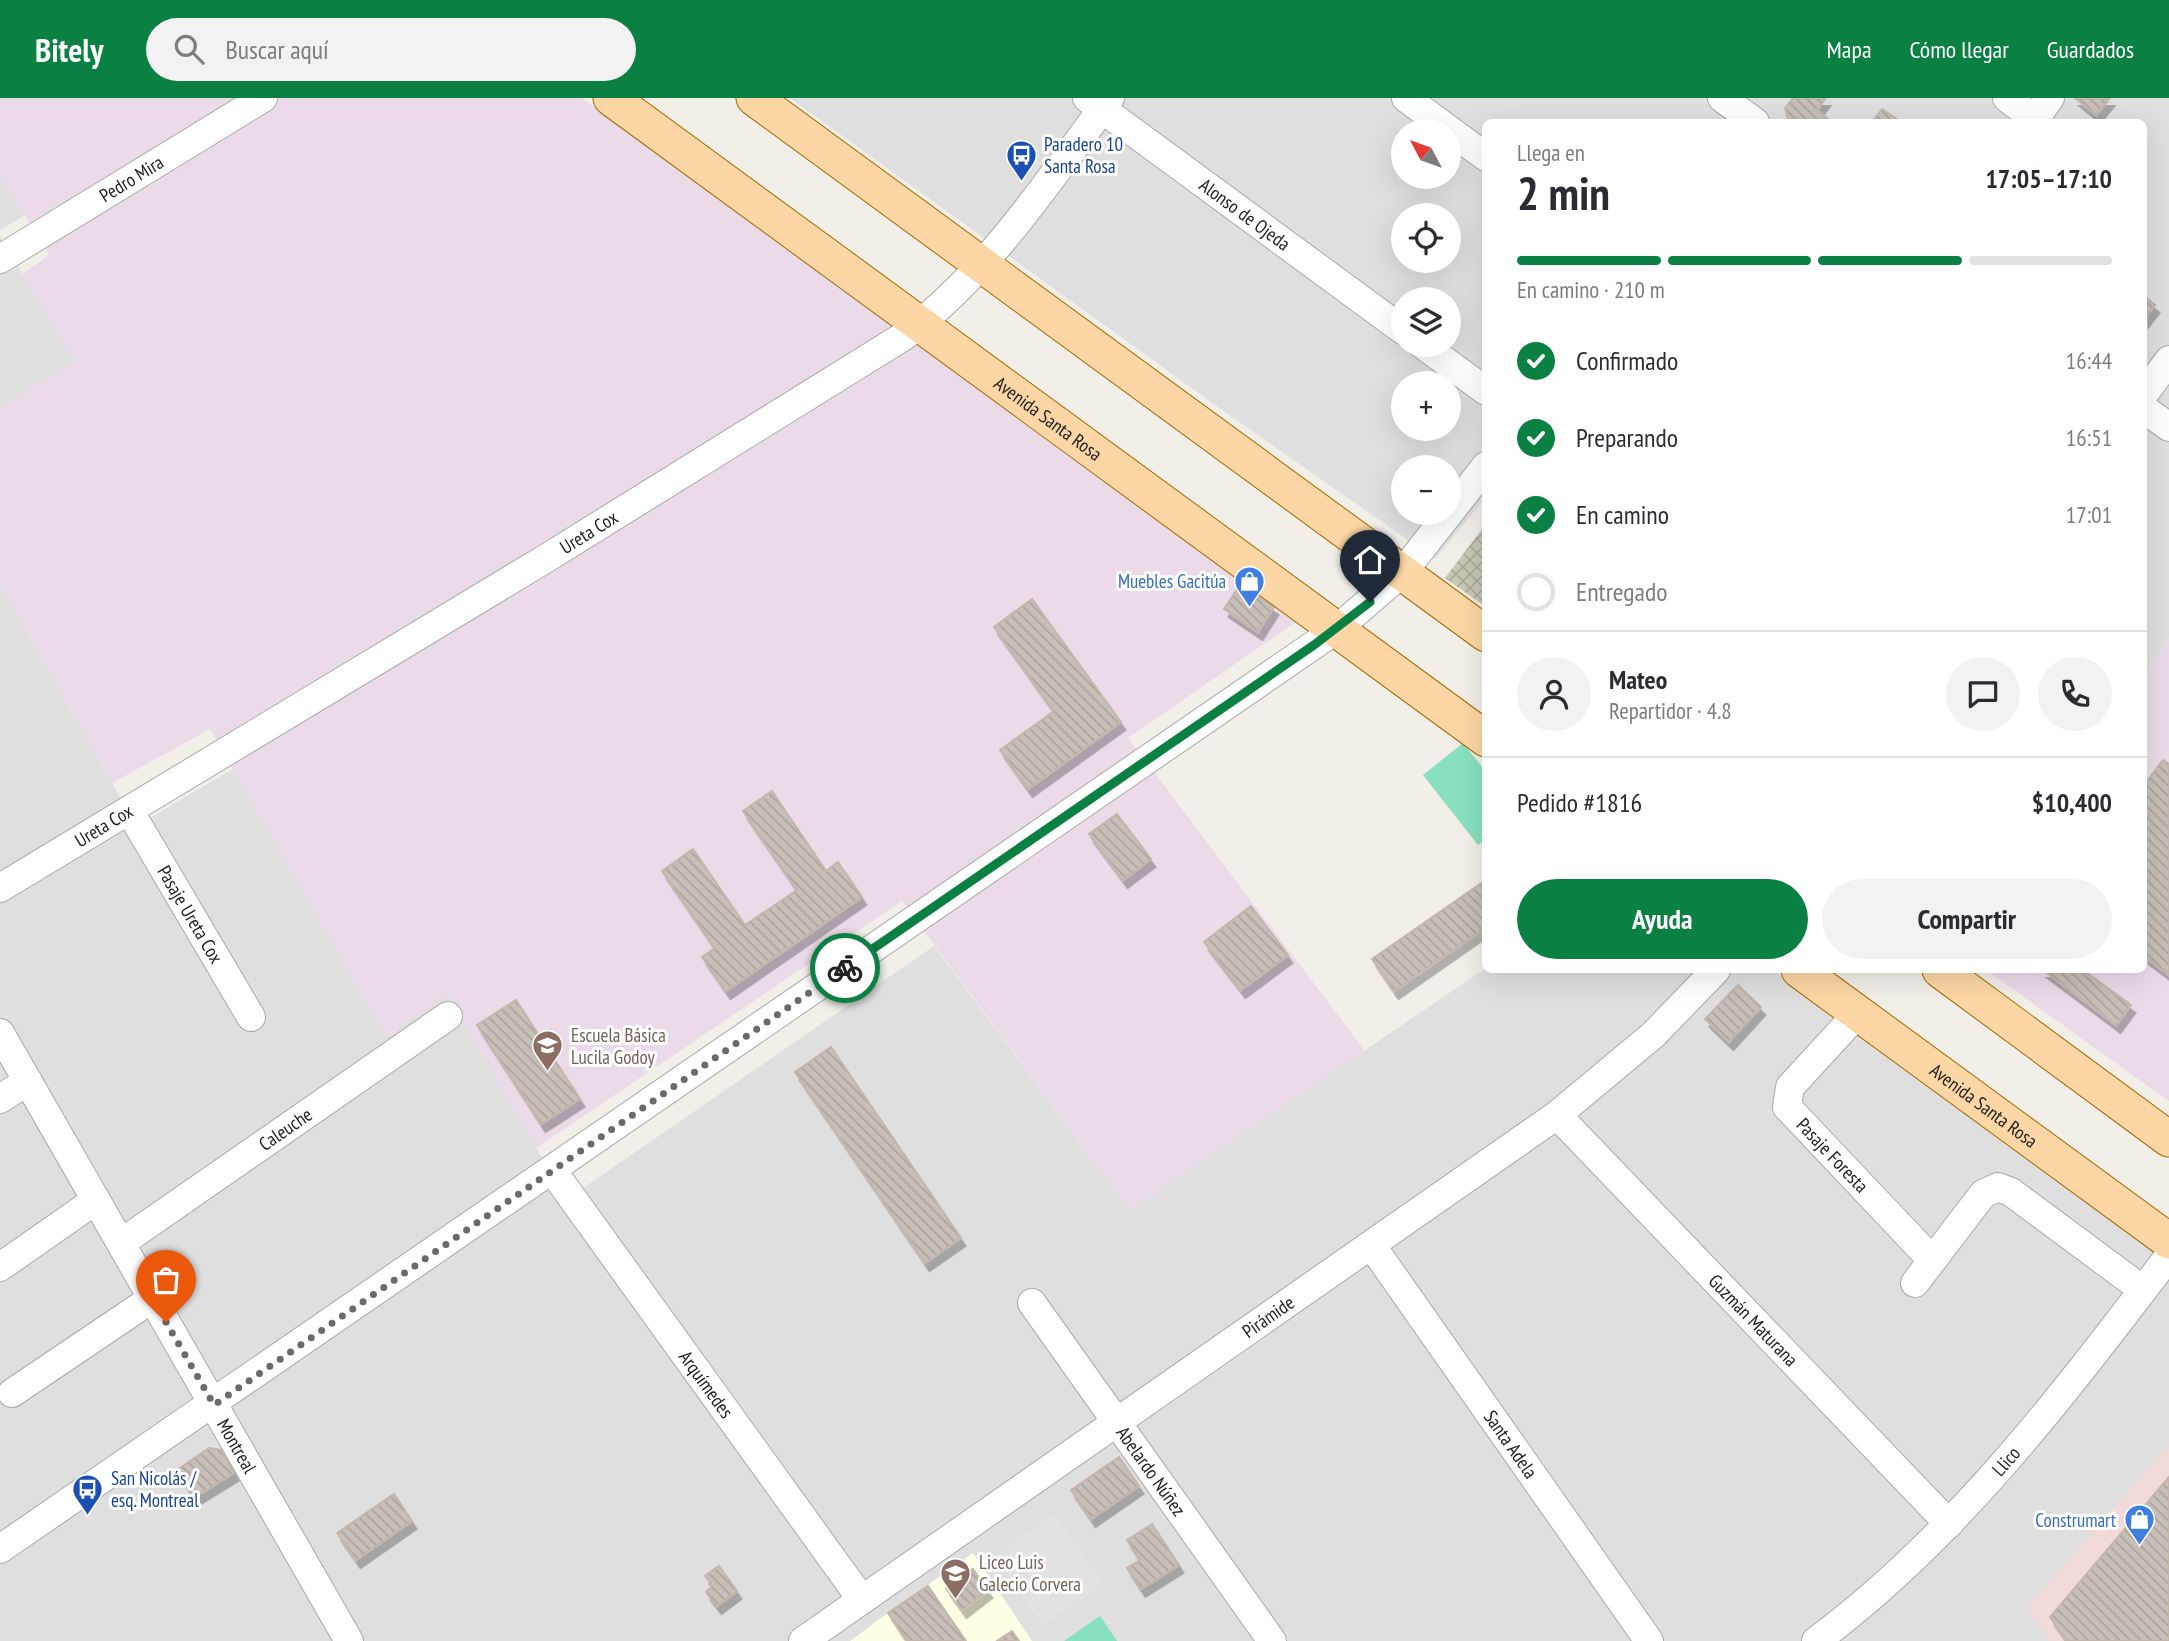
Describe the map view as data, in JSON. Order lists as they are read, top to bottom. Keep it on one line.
{"streets":{"main road":["Avenida Santa Rosa"],"street":["Pedro Mira","Alonso de Ojeda","Ureta Cox","Pasaje Ureta Cox","Caleuche","Pasaje Foresta","Pirámide","Guzmán Maturana","Arquímedes","Santa Adela","Montreal","Llico","Abelardo Núñez"]},"crossings":[["Alonso de Ojeda","Ureta Cox"],["Avenida Santa Rosa","Ureta Cox"],["Avenida Santa Rosa","Pasaje Foresta"],["Ureta Cox","Pasaje Ureta Cox"],["Caleuche","Montreal"],["Pirámide","Guzmán Maturana"],["Pirámide","Arquímedes"],["Pirámide","Santa Adela"],["Pirámide","Abelardo Núñez"],["Guzmán Maturana","Llico"]],"places":{"bus stop":["Paradero 10 Santa Rosa","San Nicolás / esq. Montreal"],"shop":["Muebles Gacitúa","Construmart"],"school or university":["Escuela Básica Lucila Godoy","Liceo Luis Galecio Corvera"]},"north":"top left","page":{"header":"Bitely","search":"Buscar aquí","nav":["Mapa","Cómo llegar","Guardados"],"map_buttons":["+","−"],"heading":["2 min","Llega en","17:05–17:10"],"panel":["Mateo","Repartidor · 4.8","Pedido #1816","$10,400"],"bar":"En camino · 210 m","list":[["Confirmado","16:44"],["Preparando","16:51"],["En camino","17:01"],"Entregado"],"buttons":["Ayuda","Compartir"]}}
